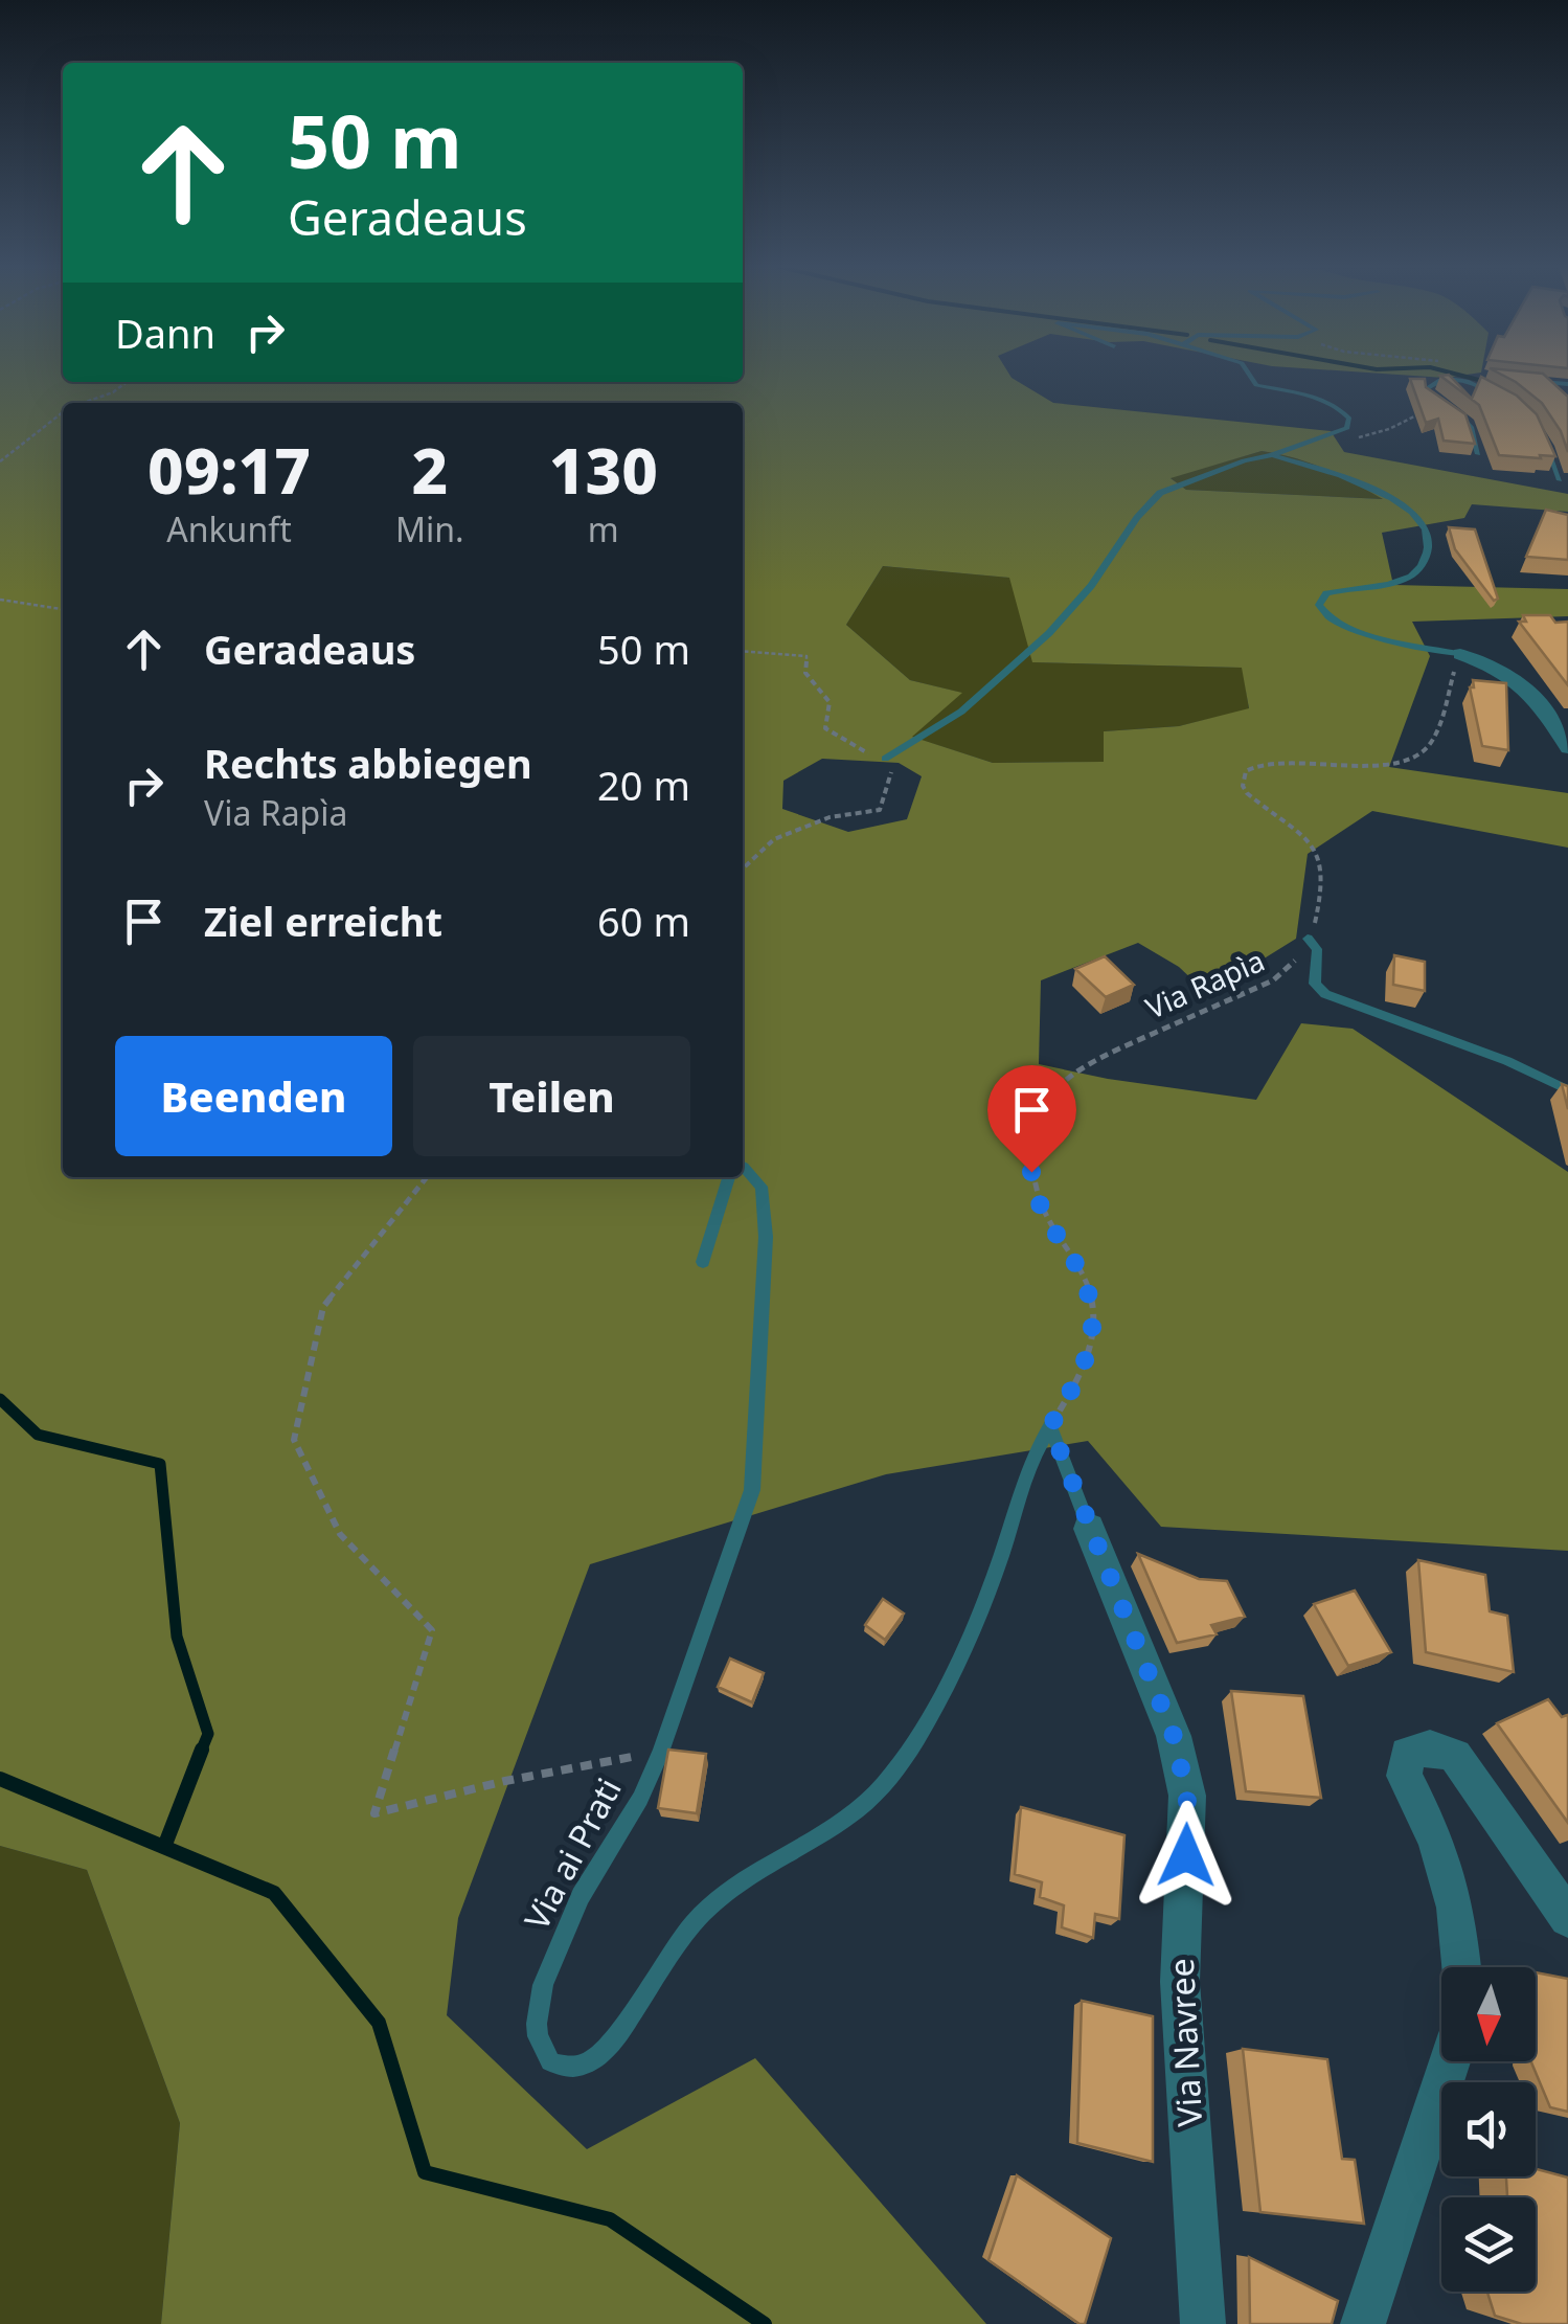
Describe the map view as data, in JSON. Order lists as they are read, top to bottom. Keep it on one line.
{"streets":{"street":["Via Navree"],"lane":["Via ai Prati"],"path":["Via Rapìa"]},"crossings":[["Via Rapìa","Via ai Prati"]],"north":"bottom","page":{"turn":["50 m","Geradeaus"],"then":"Dann","eta":["09:17","Ankunft","2","Min.","130","m"],"list":[{"name":"Geradeaus","value":"50 m"},{"name":"Rechts abbiegen","note":"Via Rapìa","value":"20 m"},{"name":"Ziel erreicht","value":"60 m"}],"buttons":["Beenden","Teilen"]}}
